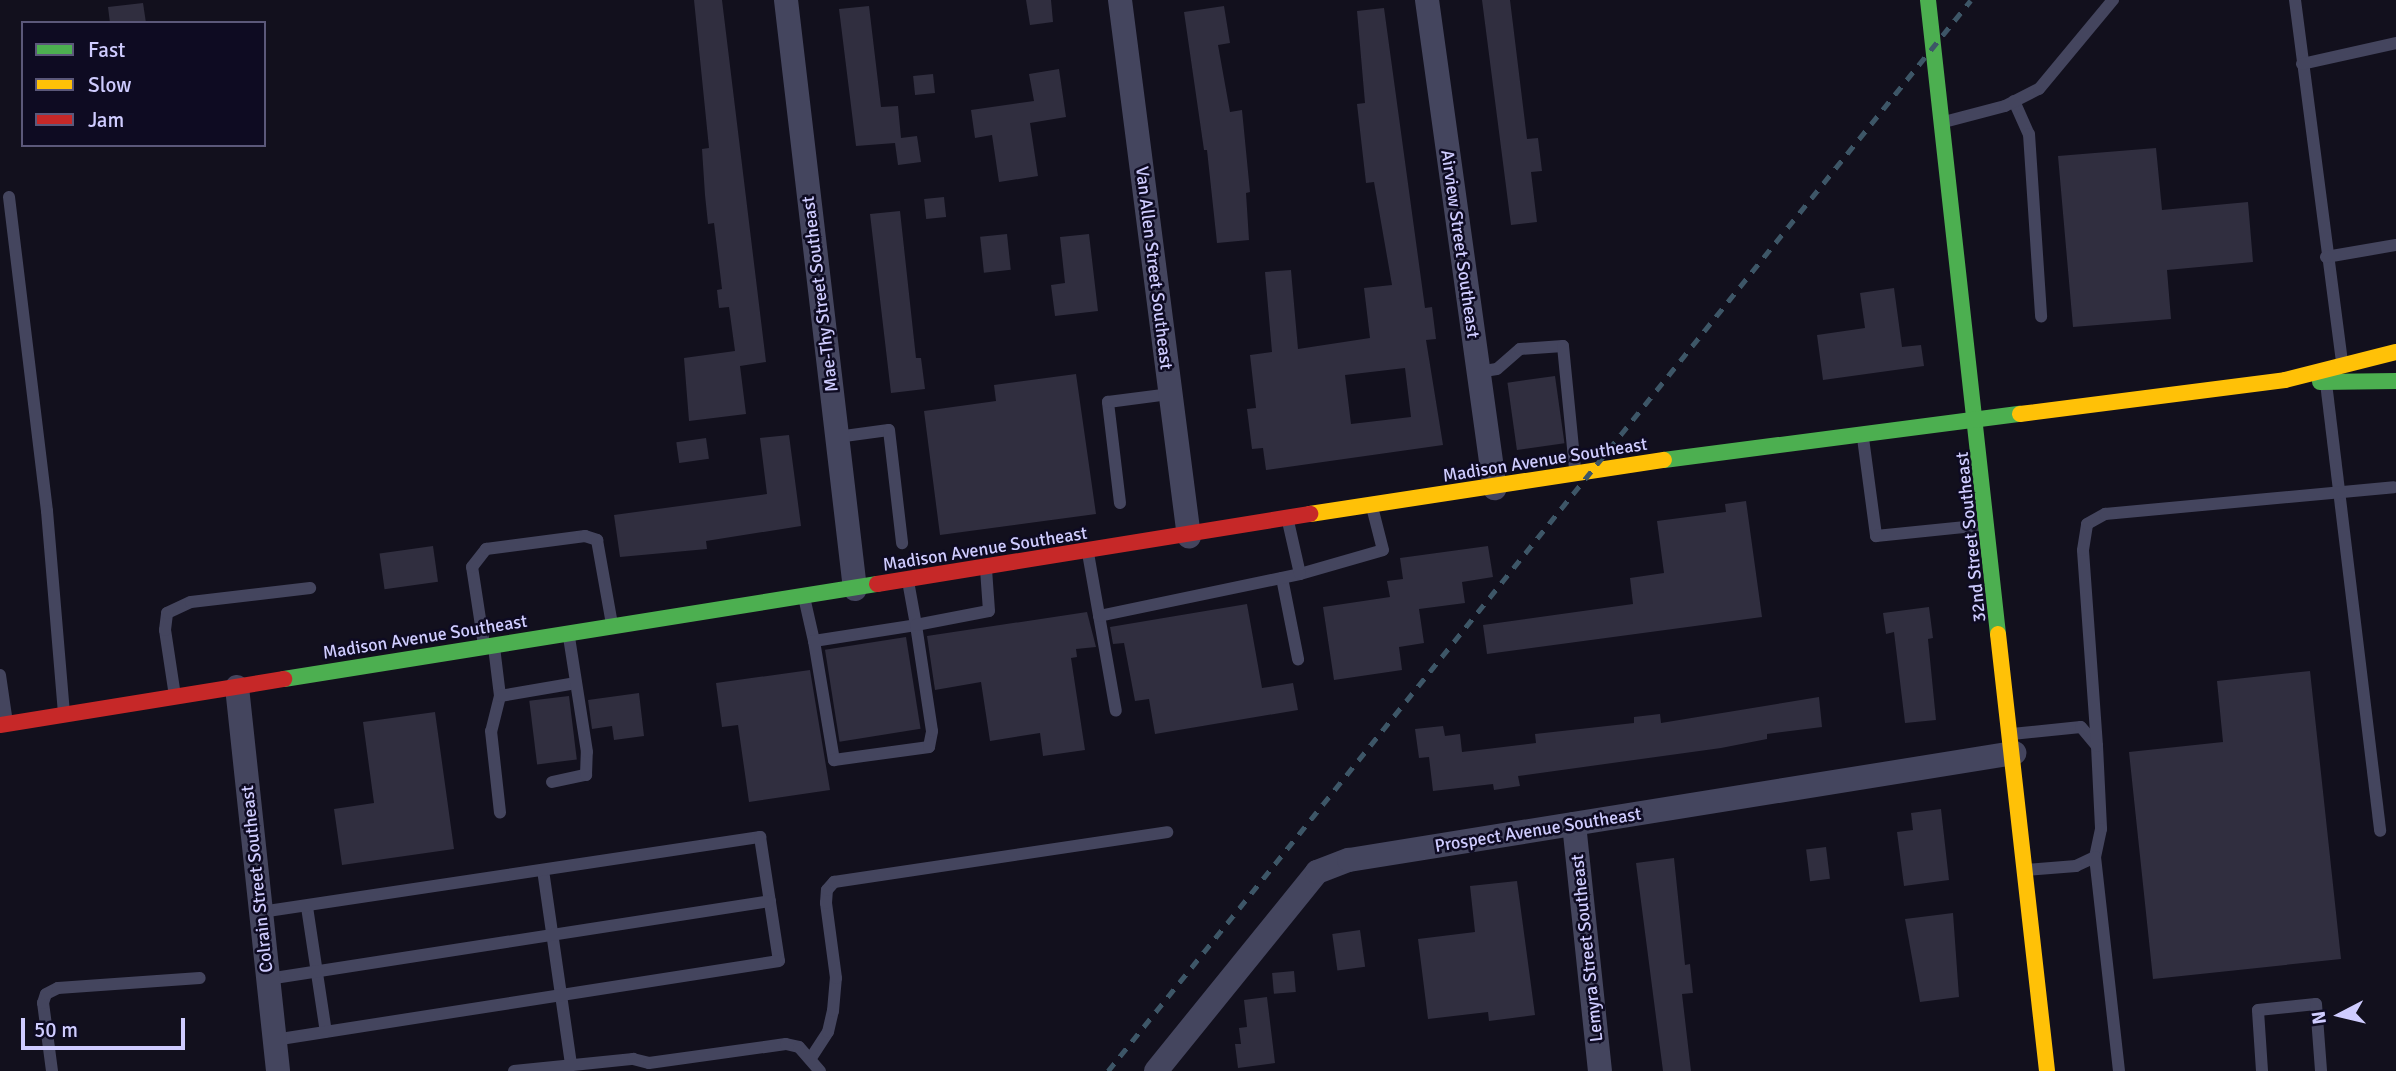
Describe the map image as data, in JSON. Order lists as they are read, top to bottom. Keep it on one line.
{"streets":{"street":["Airview Street Southeast","Van Allen Street Southeast","Mae-Thy Street Southeast","Madison Avenue Southeast","32nd Street Southeast","Prospect Avenue Southeast","Colrain Street Southeast","Lemyra Street Southeast"]},"crossings":[["Airview Street Southeast","Madison Avenue Southeast"],["Van Allen Street Southeast","Madison Avenue Southeast"],["Mae-Thy Street Southeast","Madison Avenue Southeast"],["Madison Avenue Southeast","32nd Street Southeast"],["Madison Avenue Southeast","Colrain Street Southeast"],["32nd Street Southeast","Prospect Avenue Southeast"],["Prospect Avenue Southeast","Lemyra Street Southeast"]],"legend":["Fast","Slow","Jam"],"scale_bar":"50 m","north":"left"}
